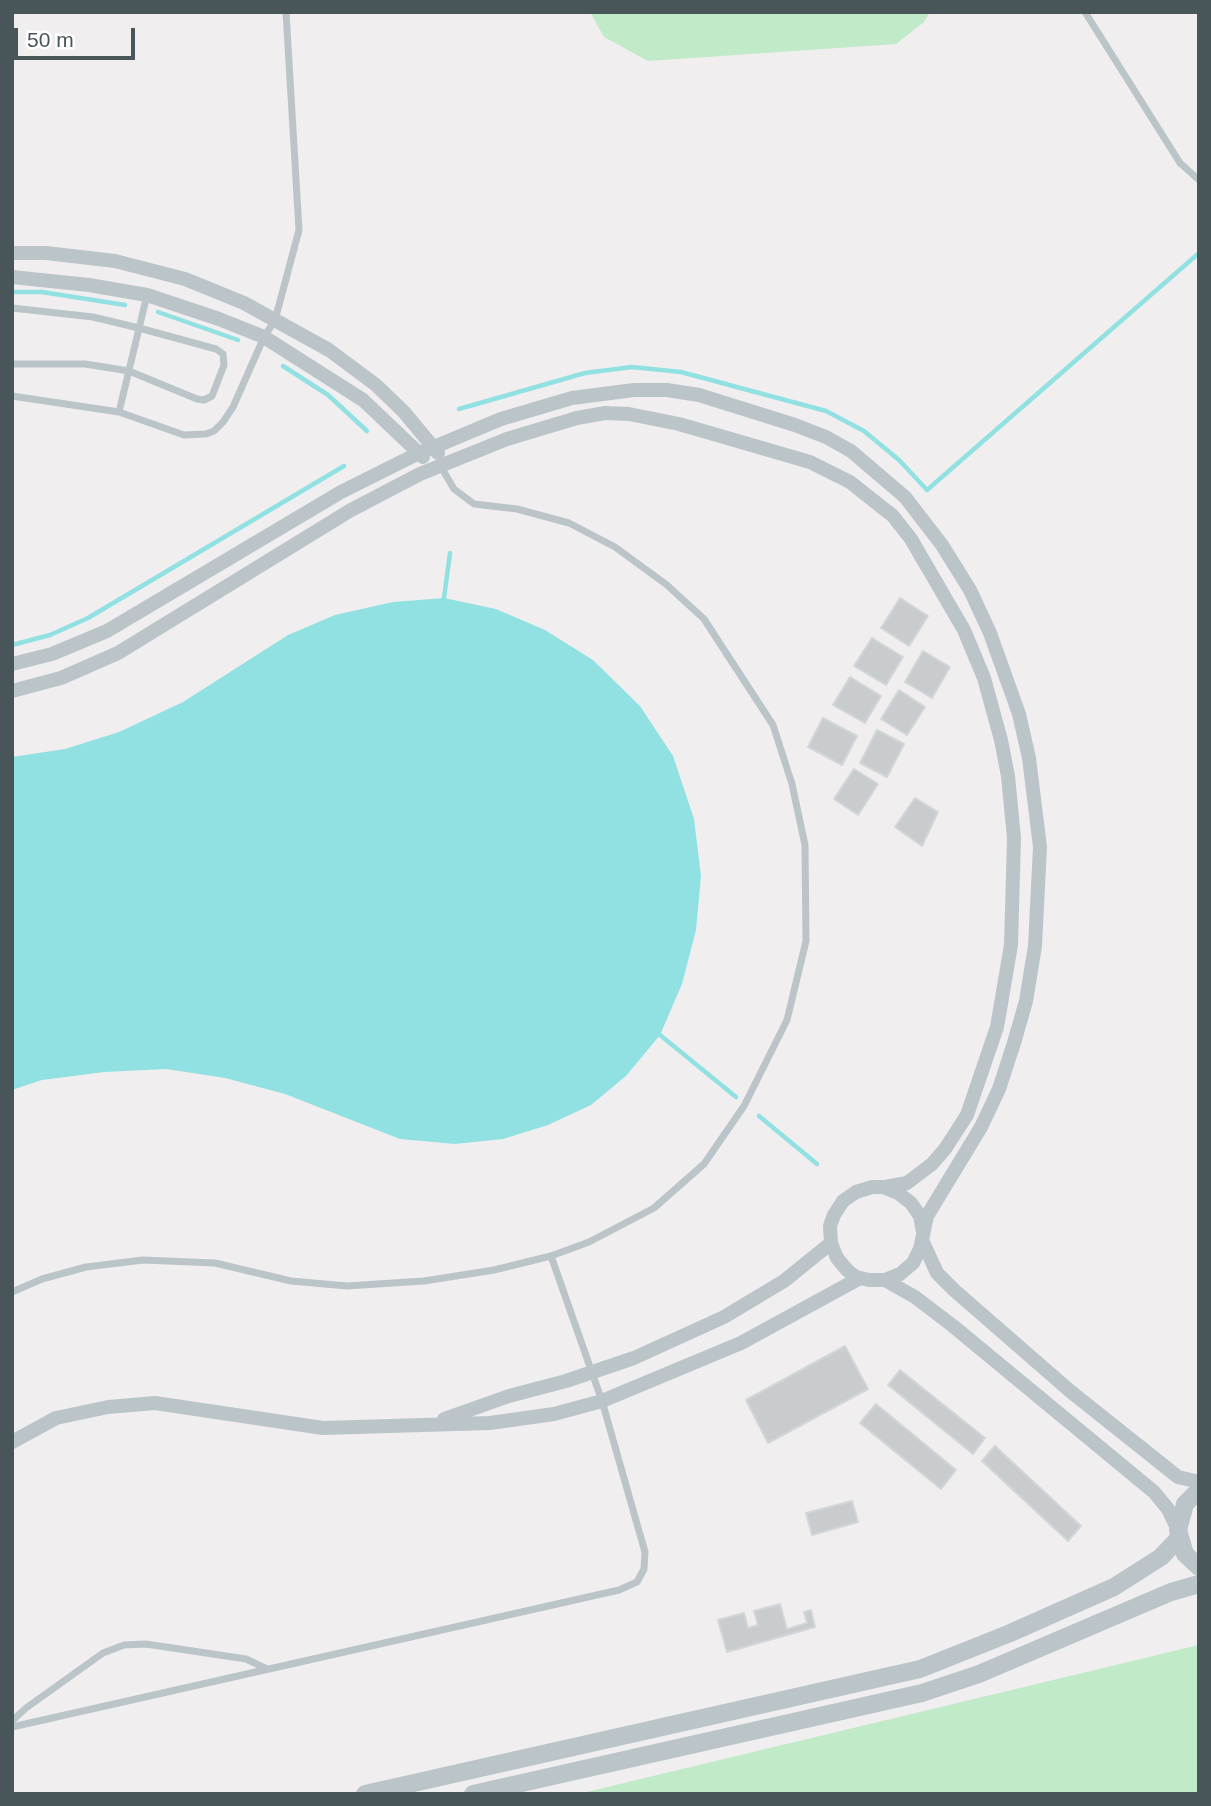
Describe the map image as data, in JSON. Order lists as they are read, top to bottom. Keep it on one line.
{"scale_bar":"50 m"}
